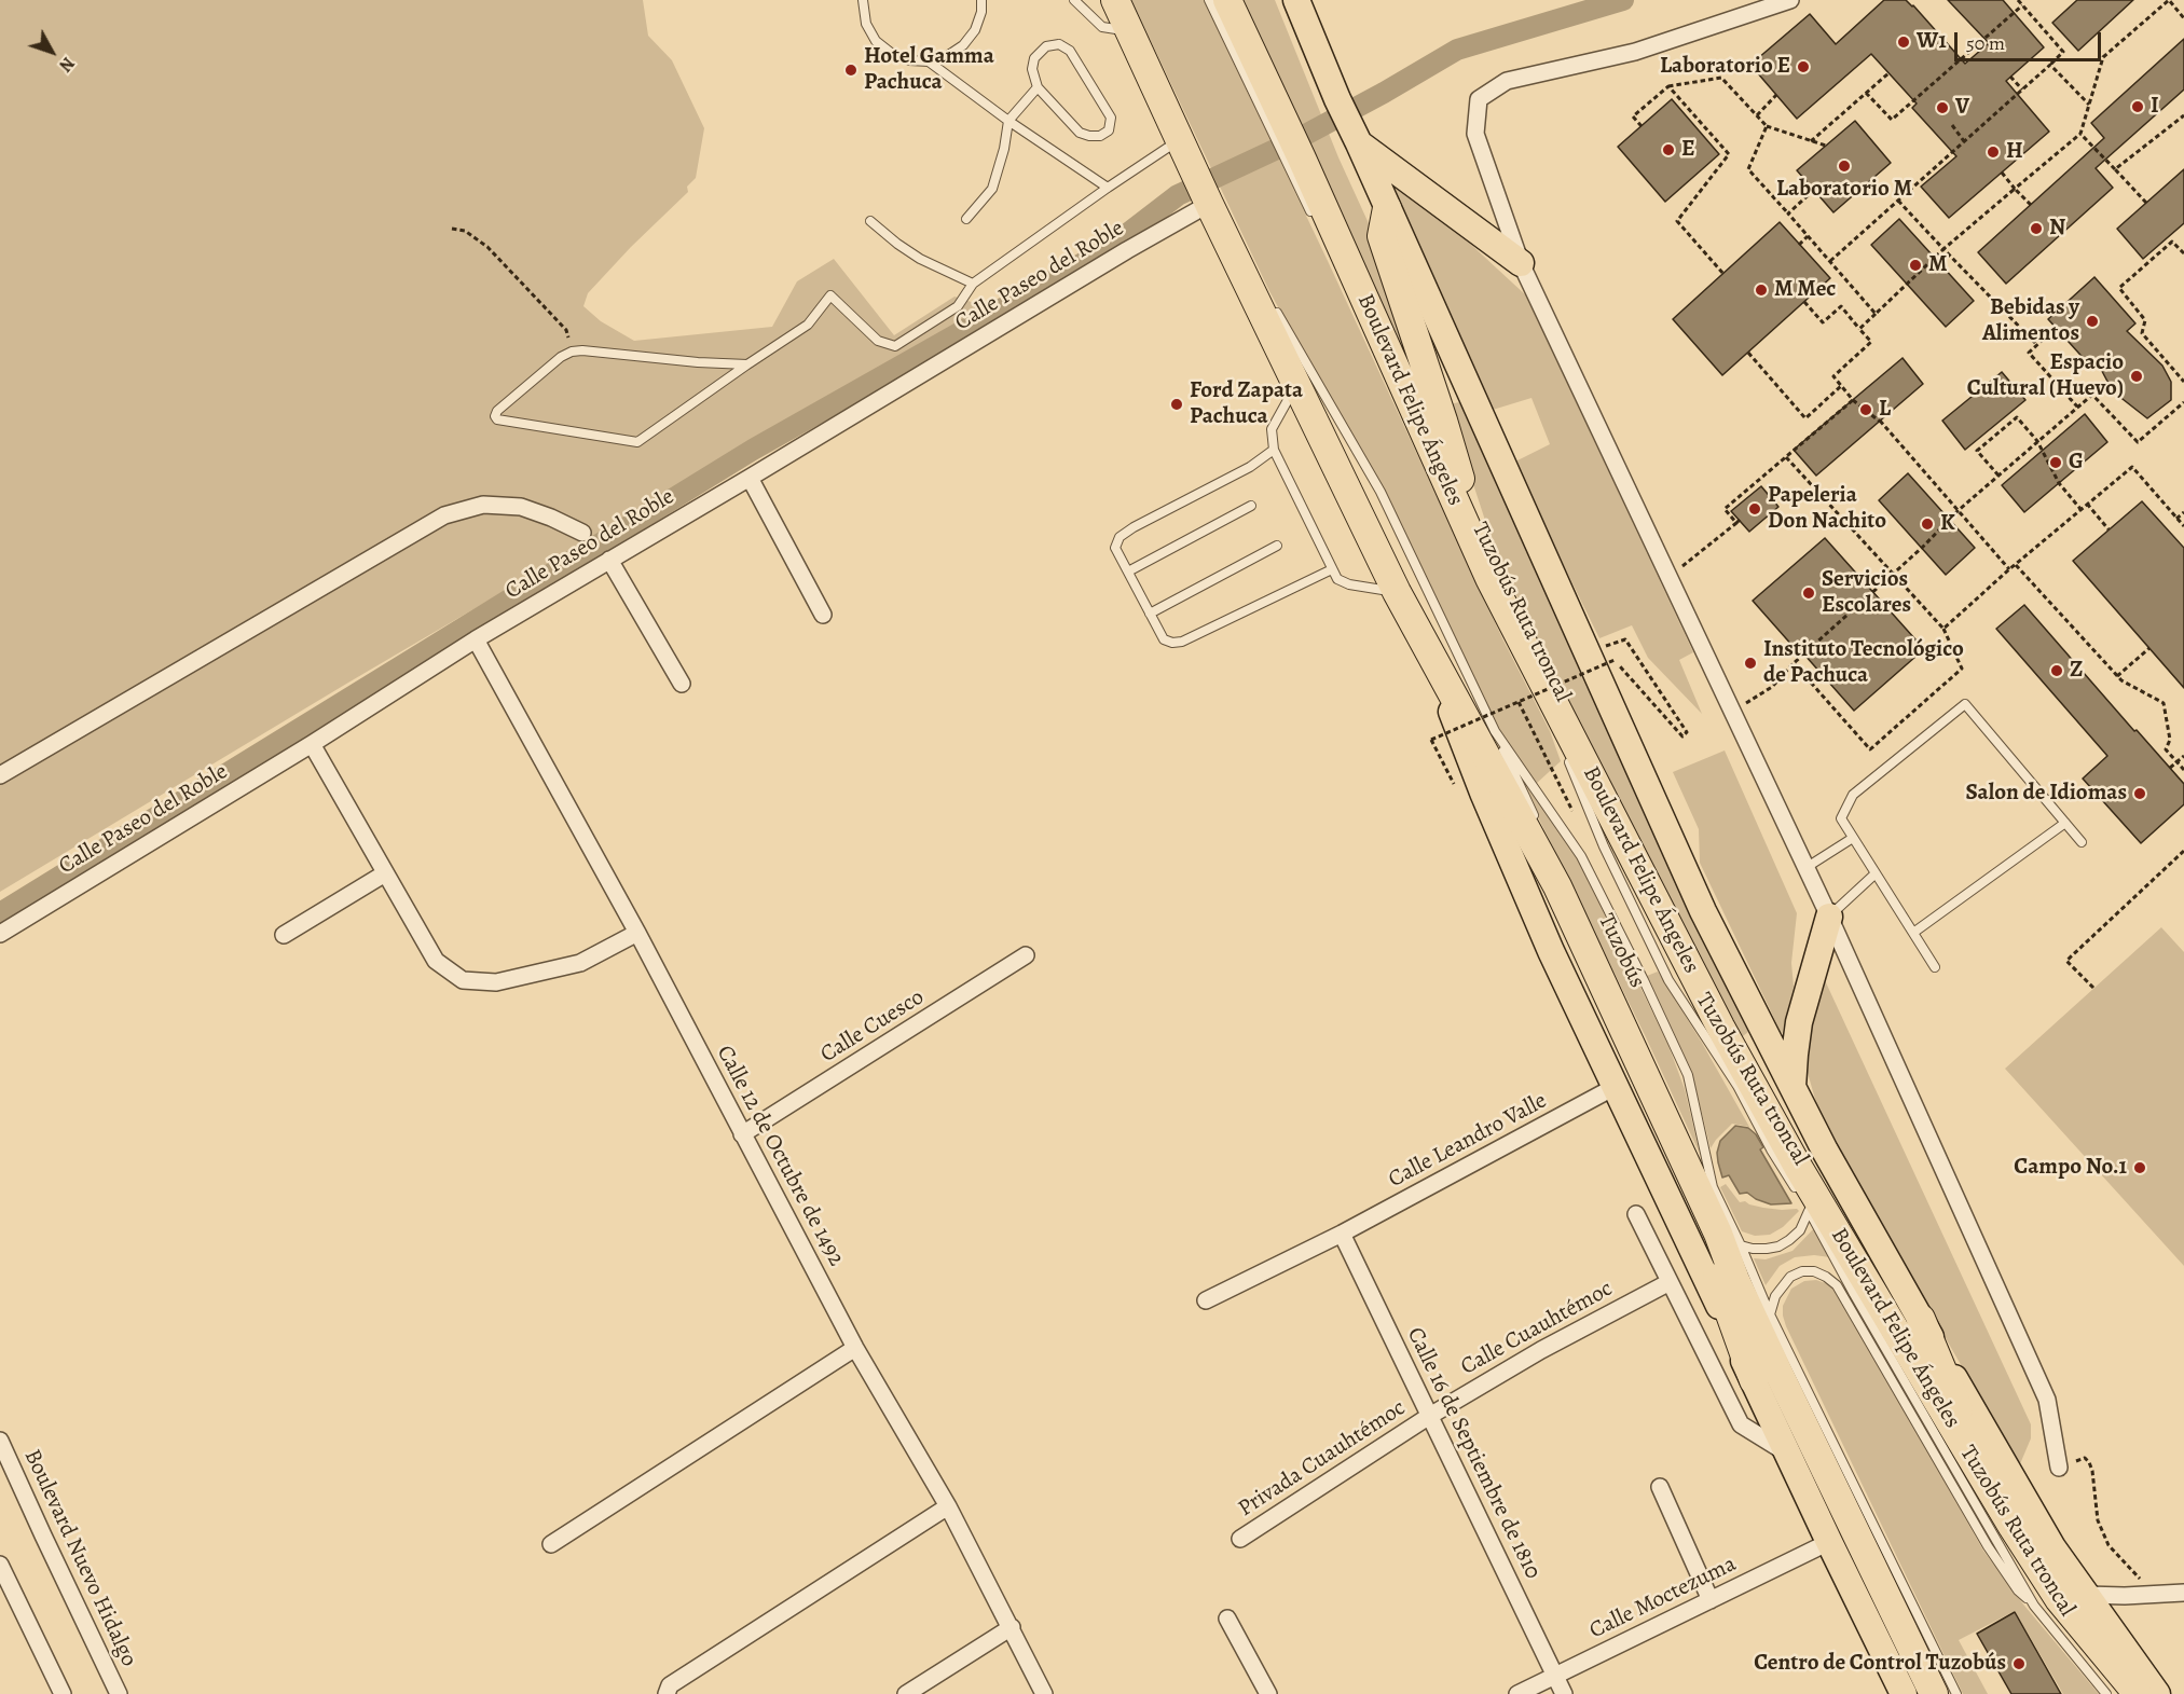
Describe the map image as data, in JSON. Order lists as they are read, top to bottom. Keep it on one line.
{"streets":{"highway":["Boulevard Felipe Ángeles"],"street":["Calle Paseo del Roble","Calle Cuesco","Calle Leandro Valle","Calle 12 de Octubre de 1492","Calle Cuauhtémoc","Calle 16 de Septiembre de 1810","Privada Cuauhtémoc","Boulevard Nuevo Hidalgo","Calle Moctezuma"],"lane":["Tuzobús Ruta troncal"]},"crossings":[["Calle Paseo del Roble","Calle 12 de Octubre de 1492"],["Calle Cuesco","Calle 12 de Octubre de 1492"],["Calle Leandro Valle","Calle 16 de Septiembre de 1810"],["Calle Cuauhtémoc","Calle 16 de Septiembre de 1810"],["Calle Cuauhtémoc","Privada Cuauhtémoc"],["Calle 16 de Septiembre de 1810","Privada Cuauhtémoc"],["Calle 16 de Septiembre de 1810","Calle Moctezuma"]],"places":["W1","Laboratorio E","Hotel Gamma Pachuca","I","V","E","H","Laboratorio M","N","M","M Mec","Bebidas y Alimentos","Espacio Cultural (Huevo)","Ford Zapata Pachuca","L","G","Papeleria Don Nachito","K","Servicios Escolares","Instituto Tecnológico de Pachuca","Z","Salon de Idiomas","Campo No.1","Centro de Control Tuzobús"],"scale_bar":"50 m","north":"bottom right"}
